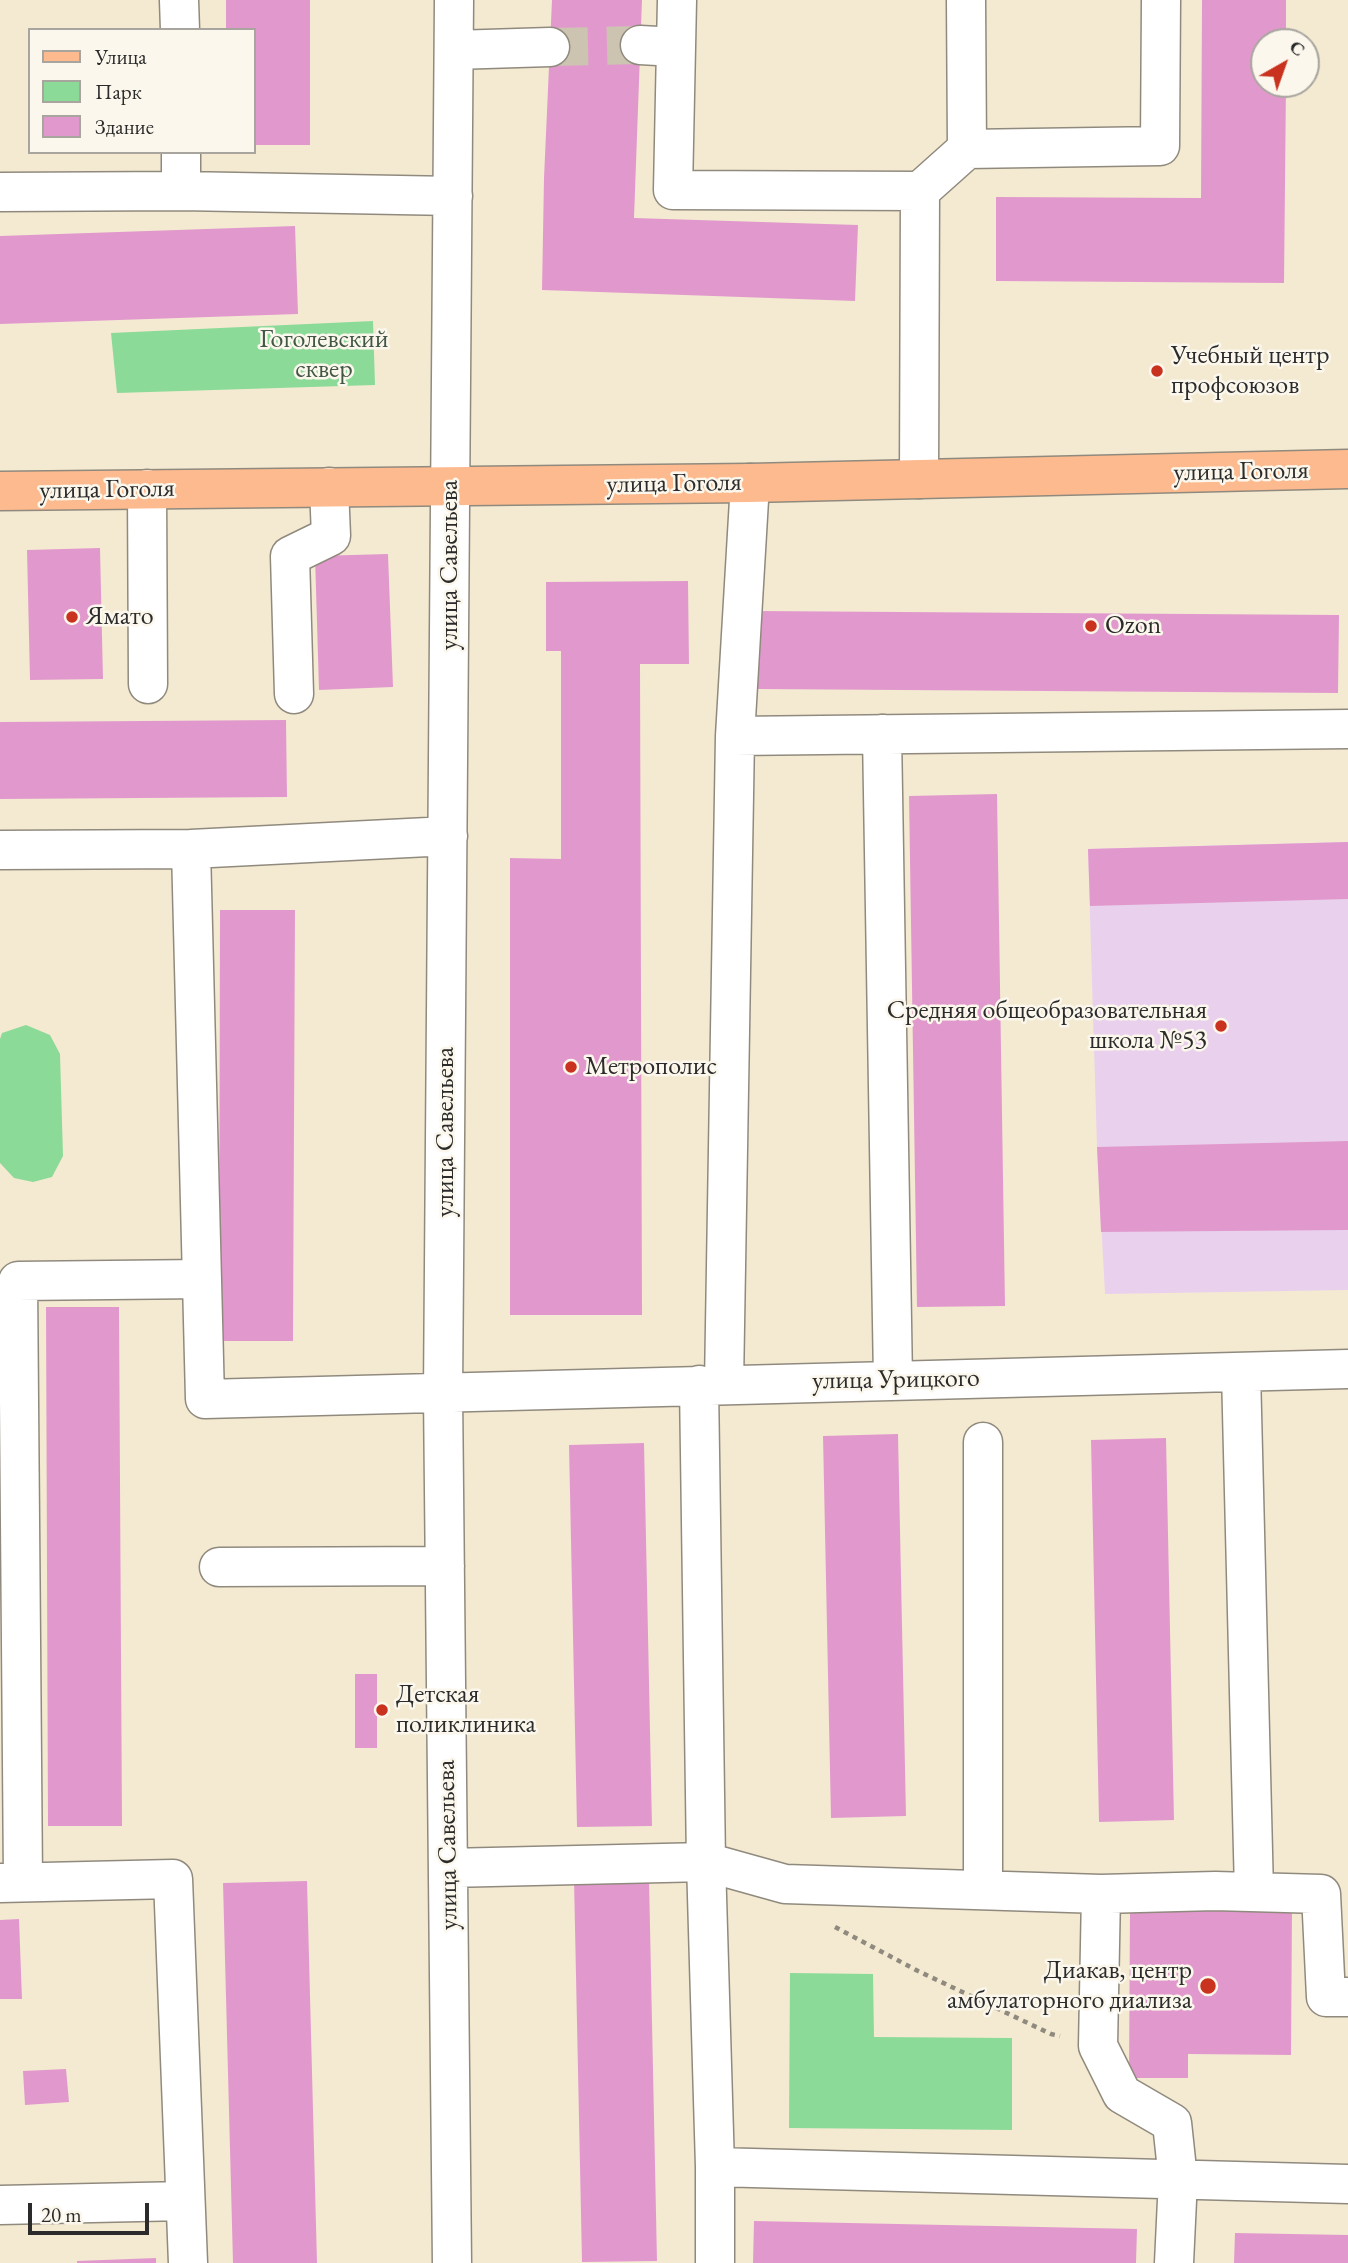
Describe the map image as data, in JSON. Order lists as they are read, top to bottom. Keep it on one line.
{"streets":{"main road":["улица Гоголя"],"street":["улица Савельева","улица Урицкого"]},"crossings":[["улица Гоголя","улица Савельева"],["улица Савельева","улица Урицкого"]],"parks":["Гоголевский сквер"],"places":["Учебный центр профсоюзов","Ямато","Ozon","Средняя общеобразовательная школа №53","Метрополис","Детская поликлиника","Диакав, центр амбулаторного диализа"],"legend":["Улица","Парк","Здание"],"scale_bar":"20 m","north":"top right"}
